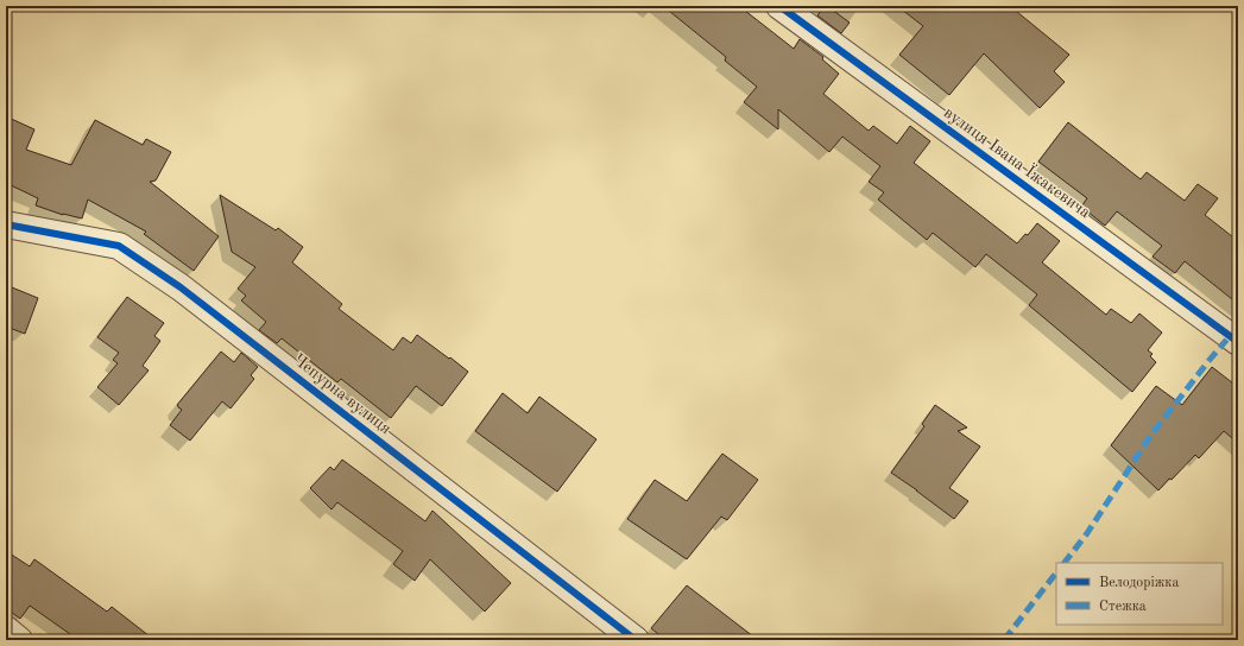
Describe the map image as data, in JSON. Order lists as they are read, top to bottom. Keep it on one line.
{"streets":{"street":["вулиця Івана Їжакевича","Чепурна вулиця"]},"legend":["Велодоріжка","Стежка"]}
